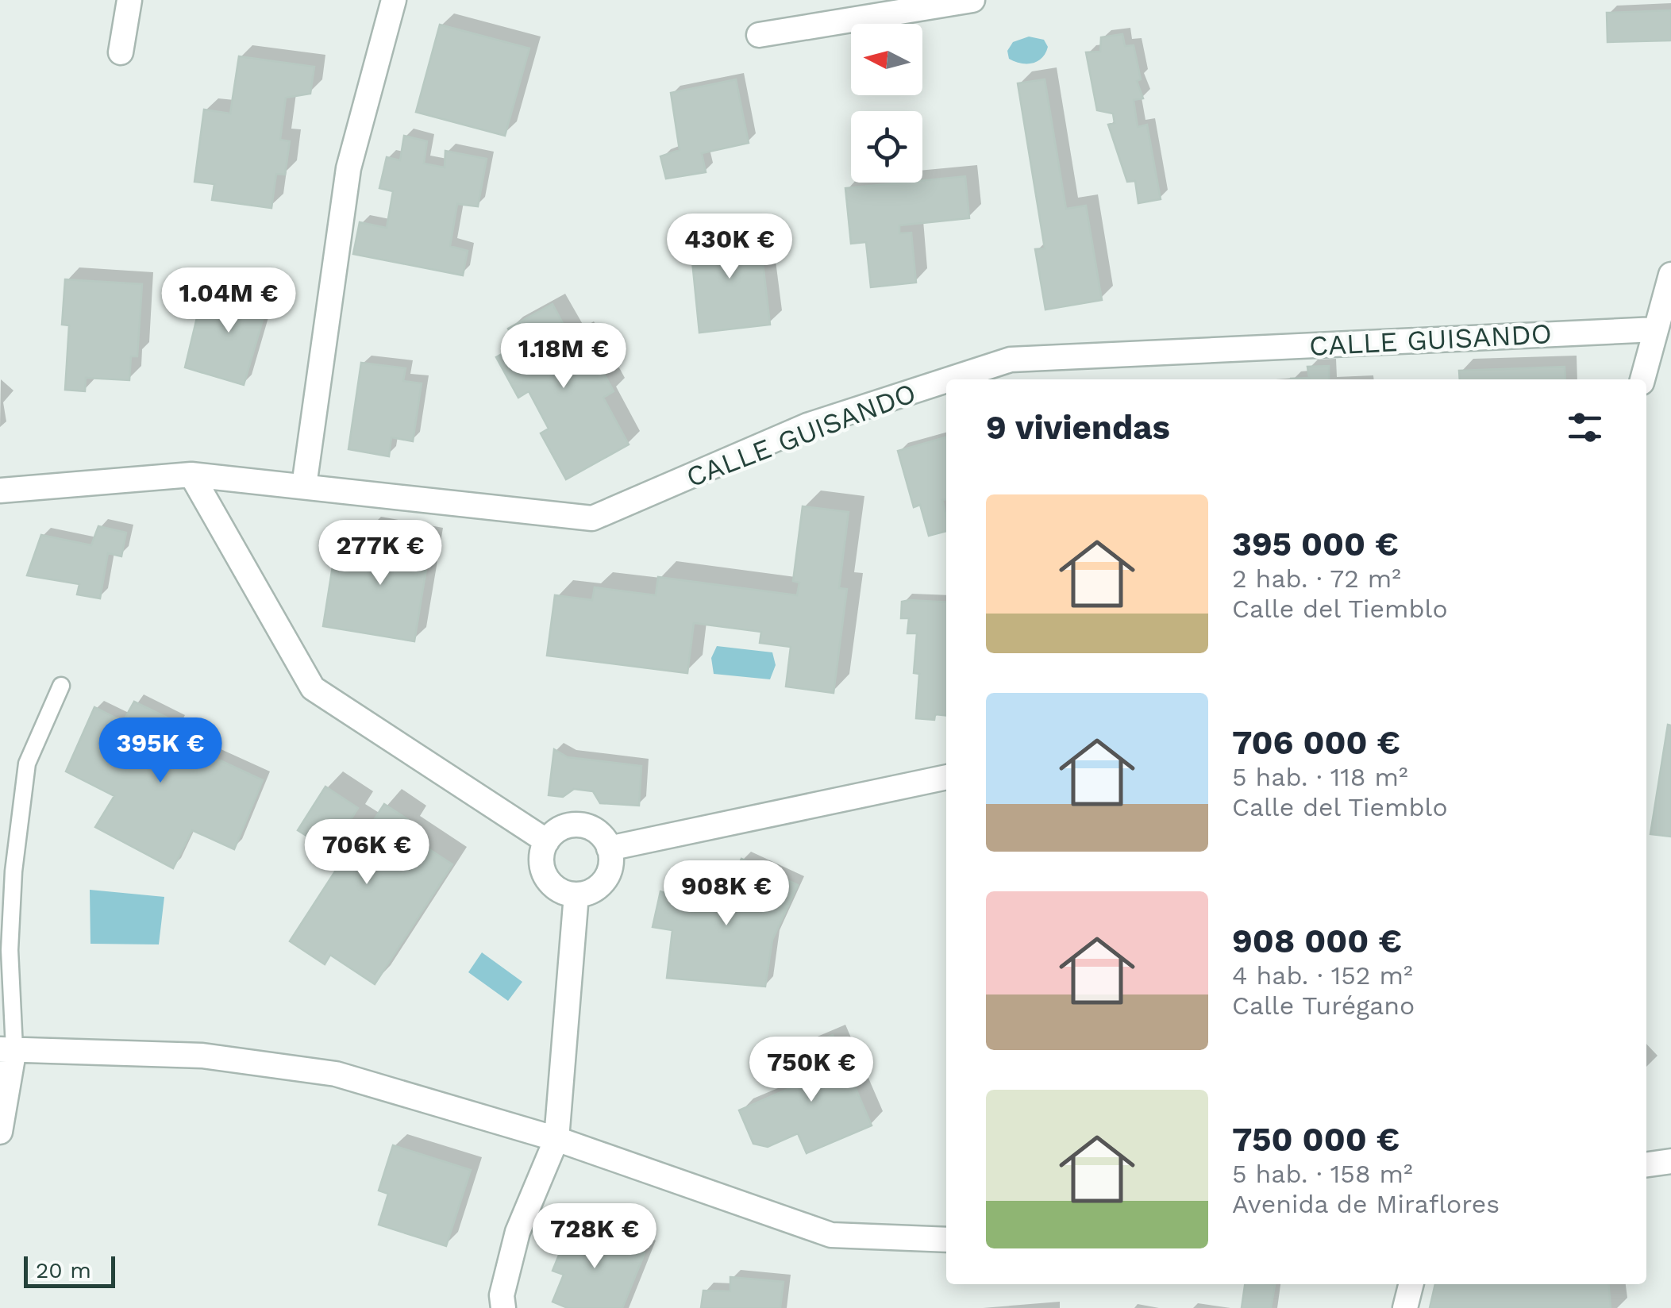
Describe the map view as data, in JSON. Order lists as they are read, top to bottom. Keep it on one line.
{"streets":{"street":["CALLE GUISANDO"]},"scale_bar":"20 m","north":"left","page":{"price":["430K €","1.04M €","1.18M €","277K €","395K €","706K €","908K €","750K €","728K €"],"heading":"9 viviendas","list":[{"name":"395 000 €","note":"2 hab. · 72 m² · Calle del Tiemblo"},{"name":"706 000 €","note":"5 hab. · 118 m² · Calle del Tiemblo"},{"name":"908 000 €","note":"4 hab. · 152 m² · Calle Turégano"},{"name":"750 000 €","note":"5 hab. · 158 m² · Avenida de Miraflores"}],"scale":"20 m"}}
